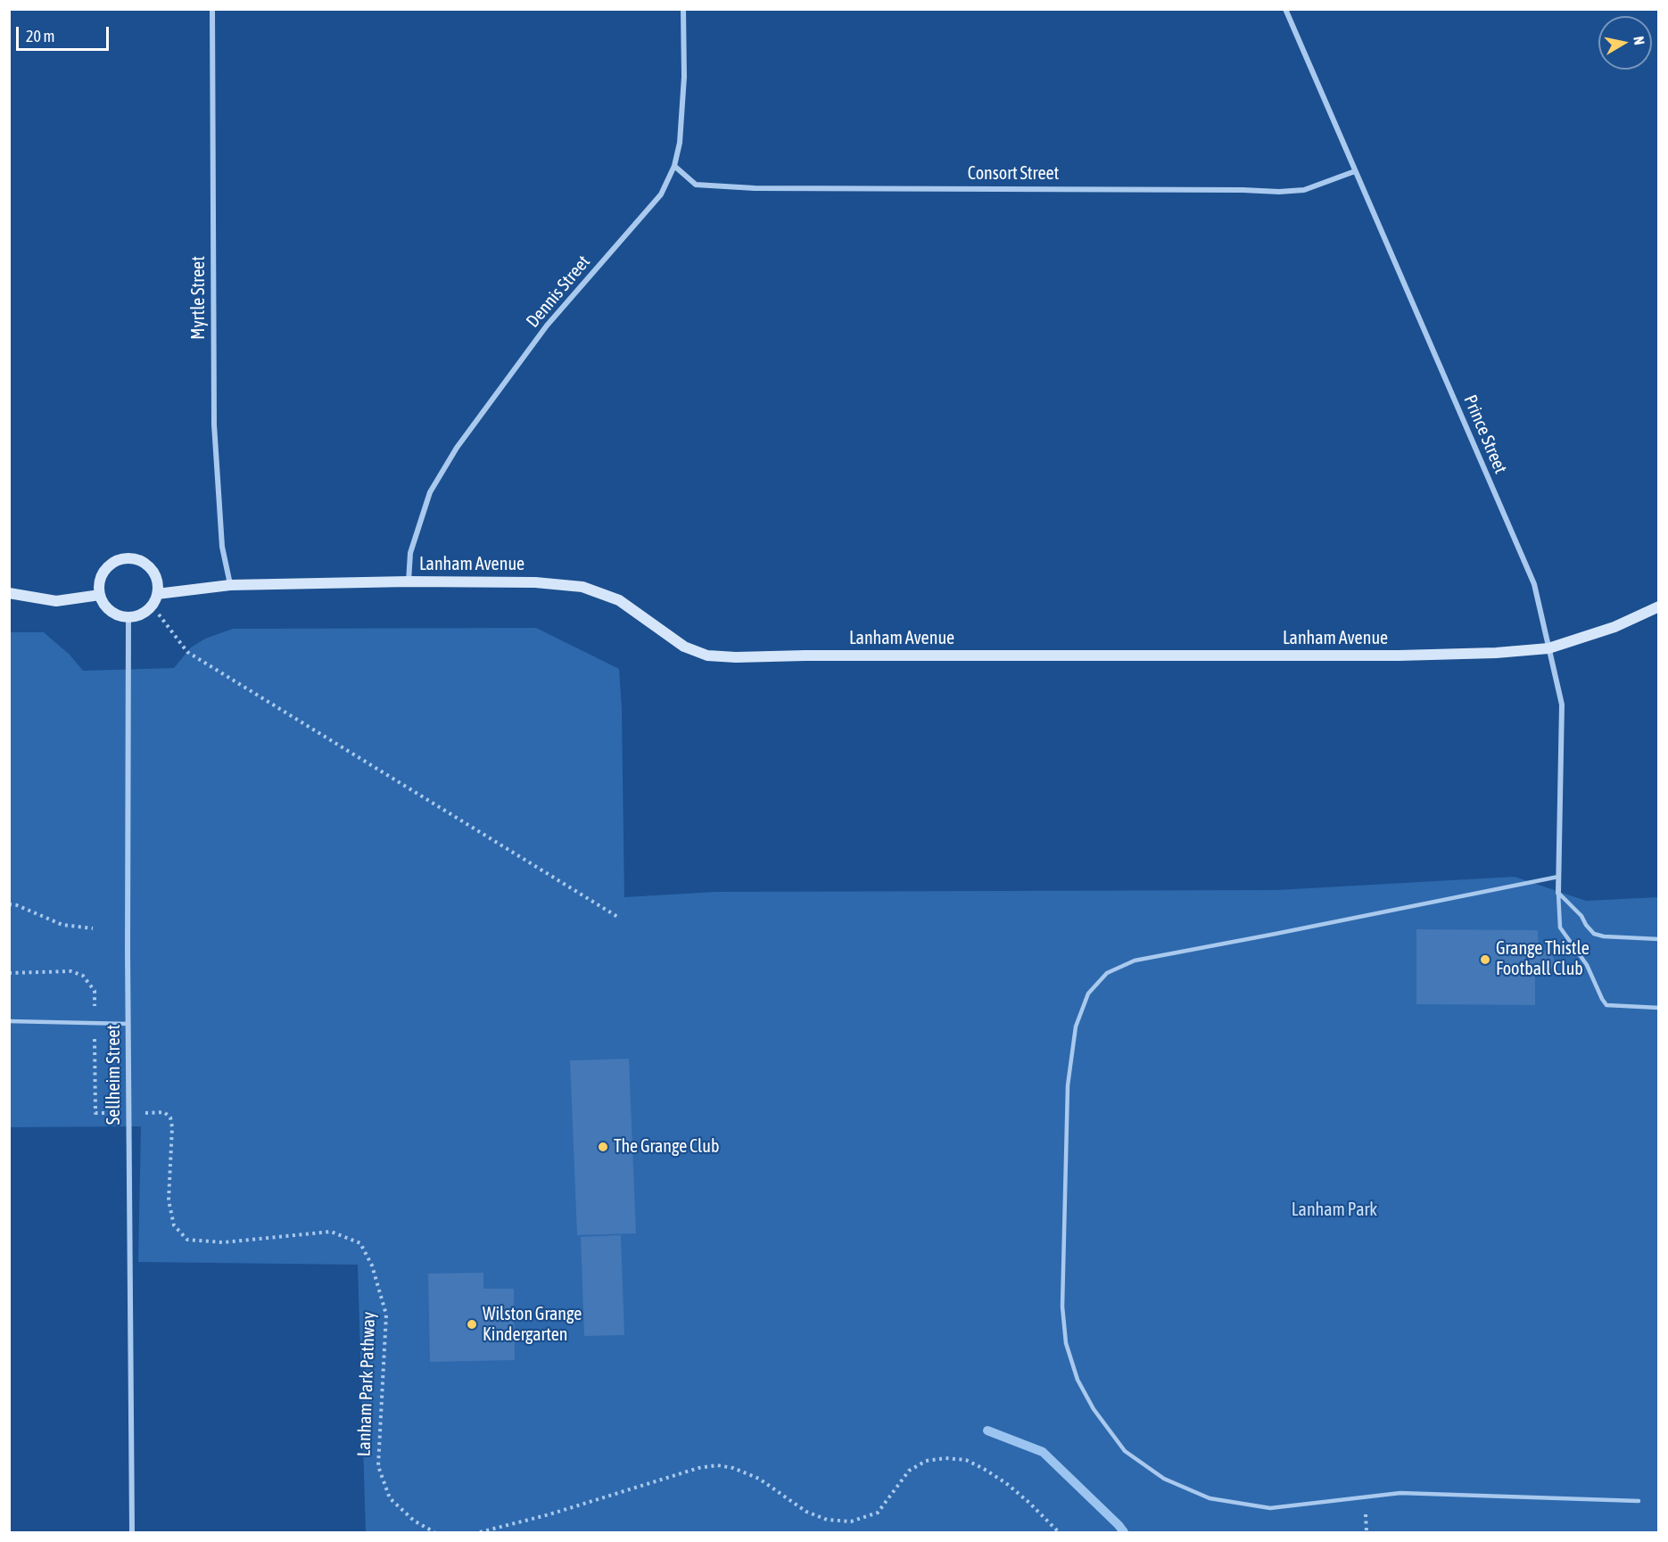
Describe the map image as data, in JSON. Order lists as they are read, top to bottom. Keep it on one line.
{"streets":{"street":["Consort Street","Dennis Street","Myrtle Street","Prince Street","Lanham Avenue","Sellheim Street"],"path":["Lanham Park Pathway"]},"crossings":[["Consort Street","Dennis Street"],["Consort Street","Prince Street"],["Dennis Street","Lanham Avenue"],["Myrtle Street","Lanham Avenue"],["Prince Street","Lanham Avenue"],["Lanham Avenue","Sellheim Street"],["Sellheim Street","Lanham Park Pathway"]],"parks":["Lanham Park"],"places":["Grange Thistle Football Club","The Grange Club","Wilston Grange Kindergarten"],"scale_bar":"20 m","north":"right"}
